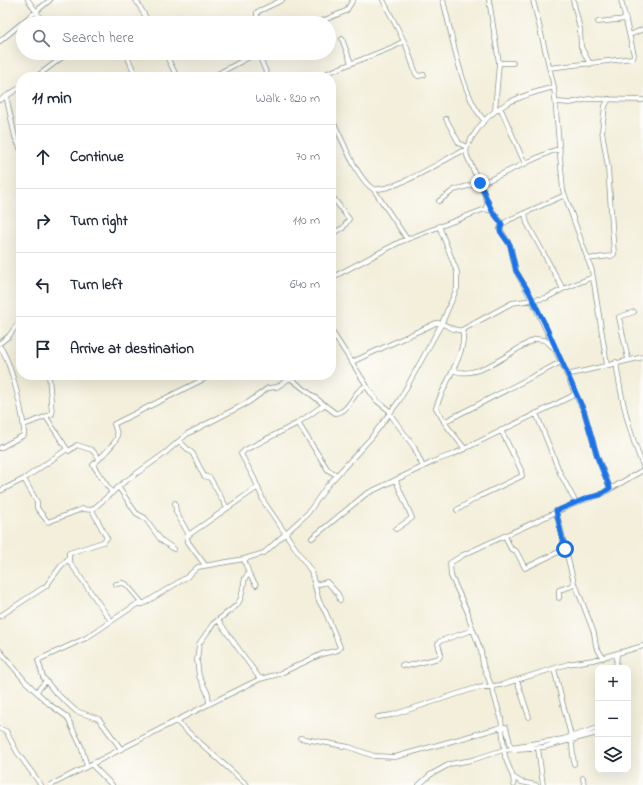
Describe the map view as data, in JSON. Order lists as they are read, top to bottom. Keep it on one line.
{"page":{"search":"Search here","heading":["11 min","Walk · 820 m"],"list":[["Continue","70 m"],["Turn right","110 m"],["Turn left","640 m"],"Arrive at destination"],"map_buttons":["+","−"]}}
